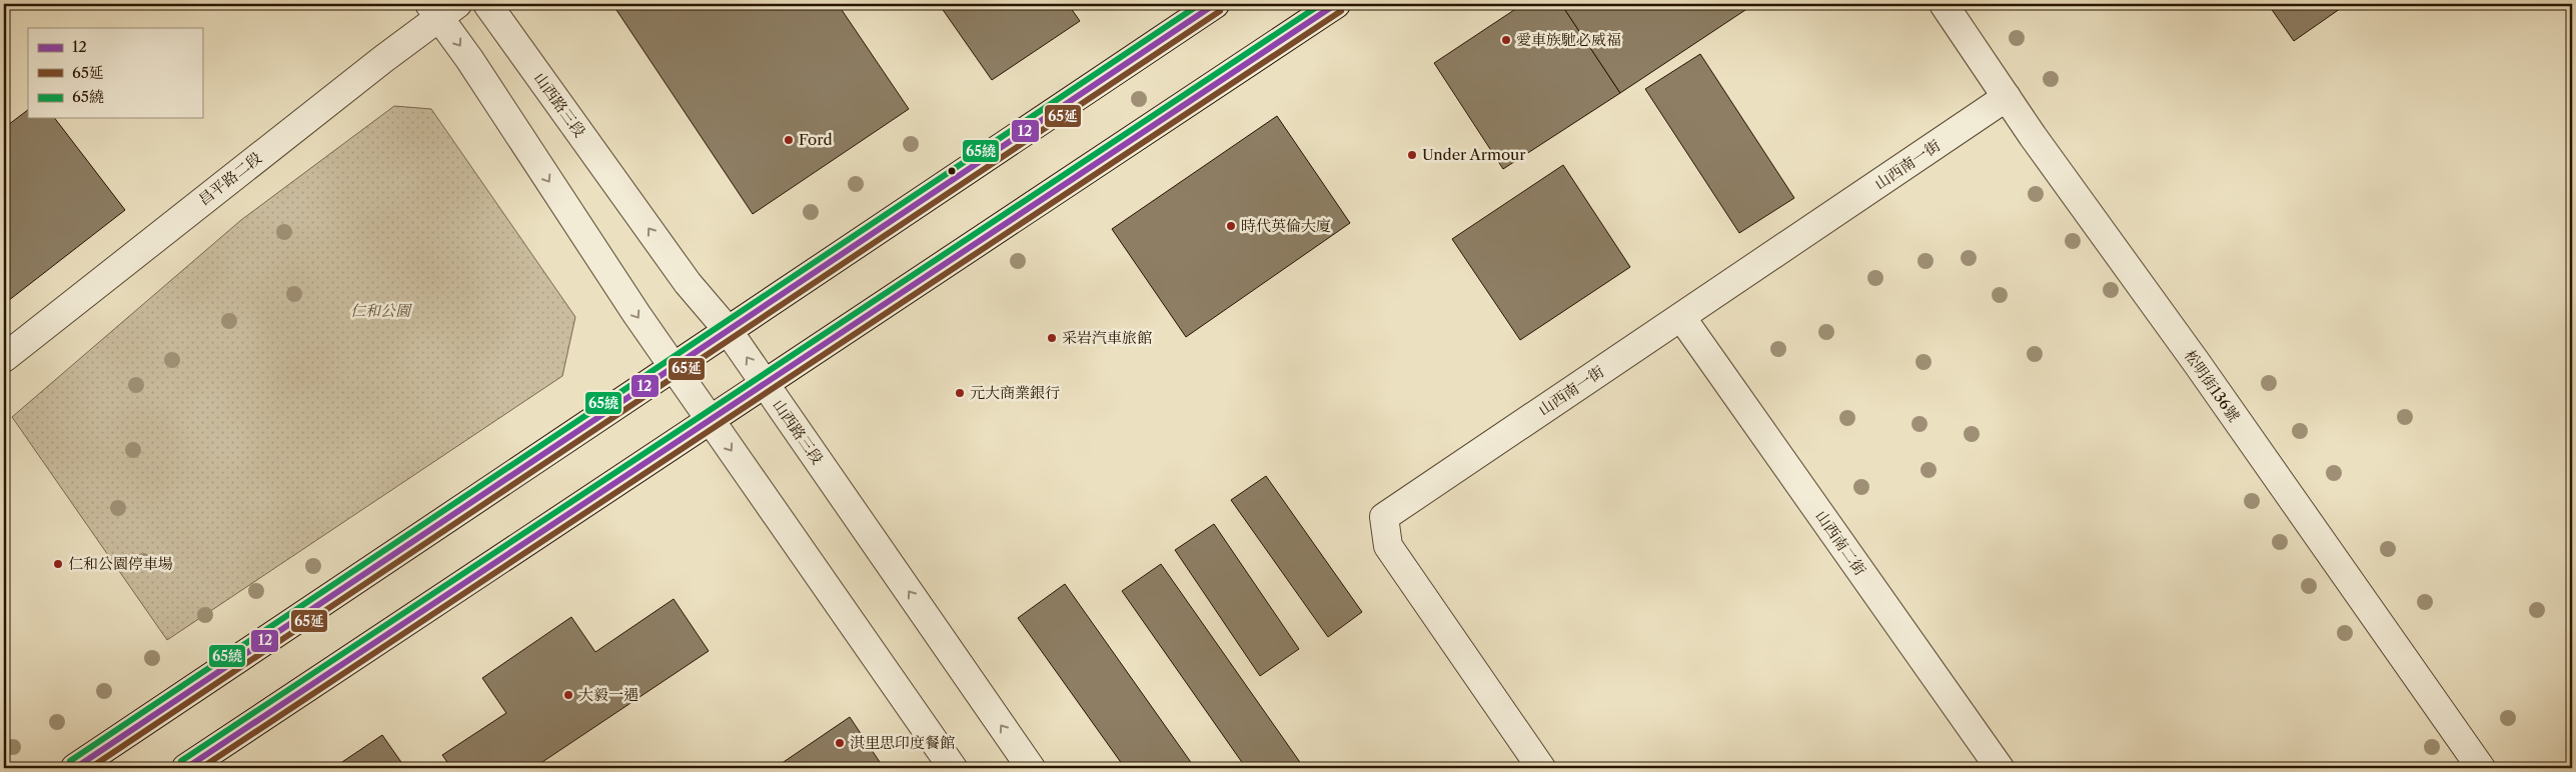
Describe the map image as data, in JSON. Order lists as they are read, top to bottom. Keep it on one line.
{"streets":{"street":["山西路三段","山西南一街","昌平路二段","松明街136號","山西南二街"]},"crossings":[["山西南一街","松明街136號"],["山西南一街","山西南二街"]],"parks":["仁和公園"],"places":["愛車族馳必威福","Ford","Under Armour","時代英倫大廈","采岩汽車旅館","元大商業銀行","仁和公園停車場","大毅一遇","淇里思印度餐館"],"lines":["transit line 12","transit line 65繞","transit line 65延"],"legend":["12","65延","65繞"]}
